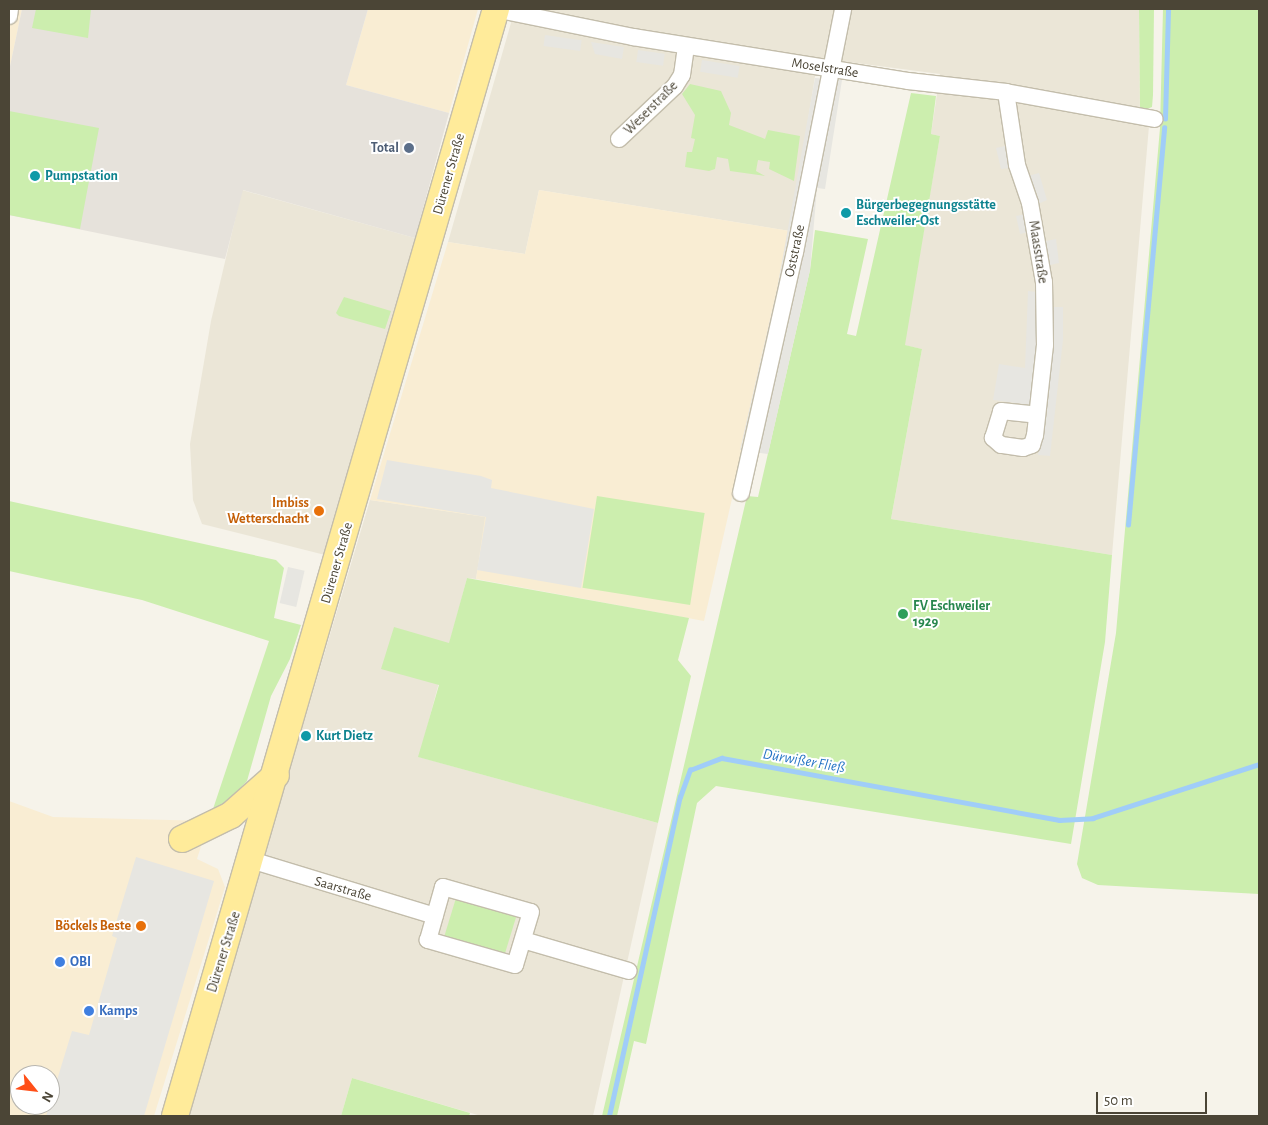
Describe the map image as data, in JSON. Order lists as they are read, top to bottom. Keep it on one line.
{"streets":{"main road":["Dürener Straße"],"street":["Moselstraße","Weserstraße","Oststraße","Maasstraße","Saarstraße"]},"crossings":[["Moselstraße","Weserstraße"],["Moselstraße","Dürener Straße"],["Moselstraße","Oststraße"],["Moselstraße","Maasstraße"],["Dürener Straße","Saarstraße"]],"water":["Dürwißer Fließ"],"places":["Total","Pumpstation","Bürgerbegegnungsstätte Eschweiler-Ost","Imbiss Wetterschacht","FV Eschweiler 1929","Kurt Dietz","Böckels Beste","OBI","Kamps"],"scale_bar":"50 m","north":"bottom right"}
